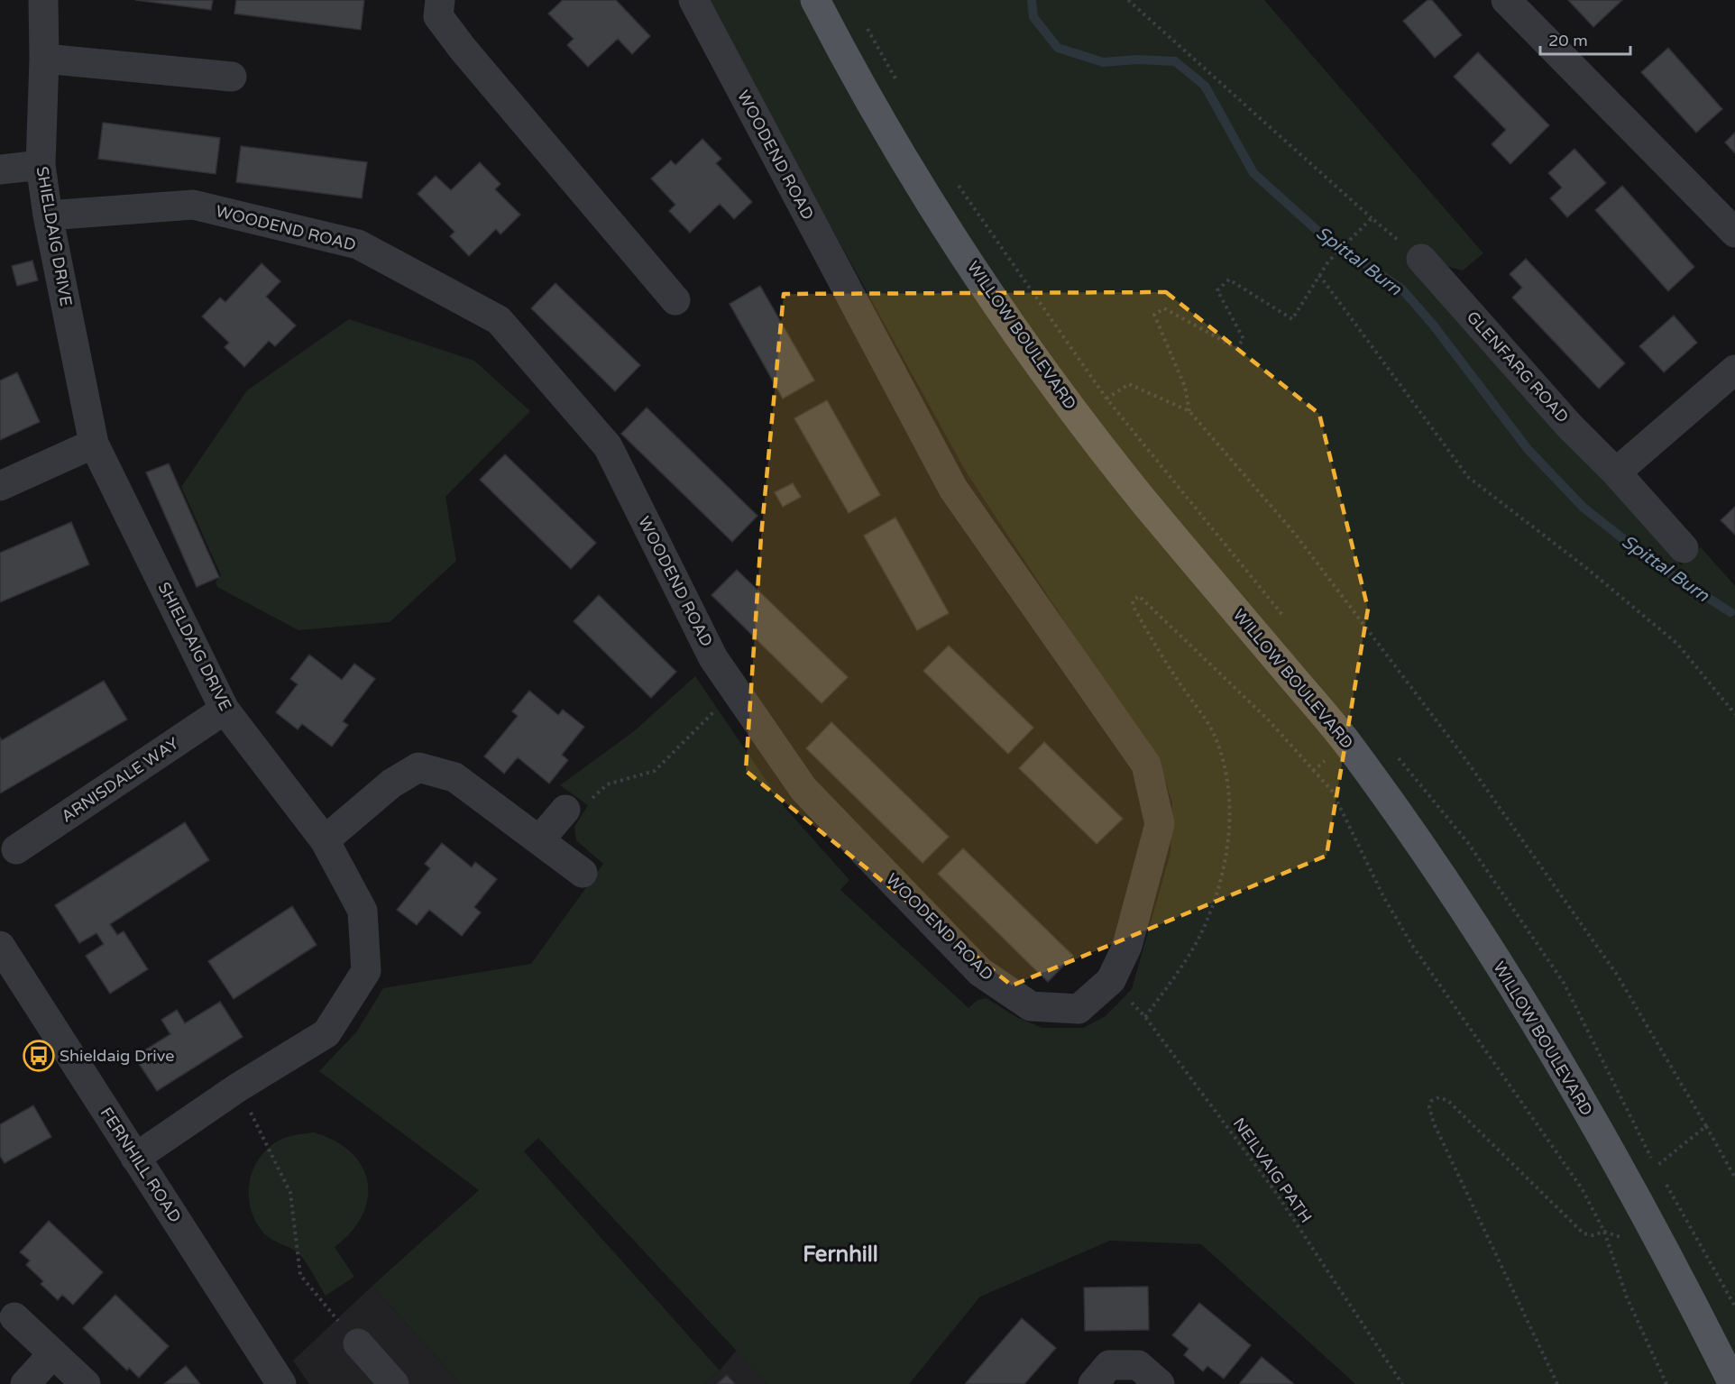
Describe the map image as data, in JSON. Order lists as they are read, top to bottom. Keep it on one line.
{"streets":{"main road":["WILLOW BOULEVARD"],"street":["WOODEND ROAD","SHIELDAIG DRIVE","GLENFARG ROAD","ARNISDALE WAY","FERNHILL ROAD"],"path":["NEILVAIG PATH"]},"crossings":[["WOODEND ROAD","SHIELDAIG DRIVE"],["WOODEND ROAD","NEILVAIG PATH"],["SHIELDAIG DRIVE","ARNISDALE WAY"],["SHIELDAIG DRIVE","FERNHILL ROAD"]],"districts":["Fernhill"],"water":["Spittal Burn"],"places":{"bus stop":["Shieldaig Drive"]},"scale_bar":"20 m"}
